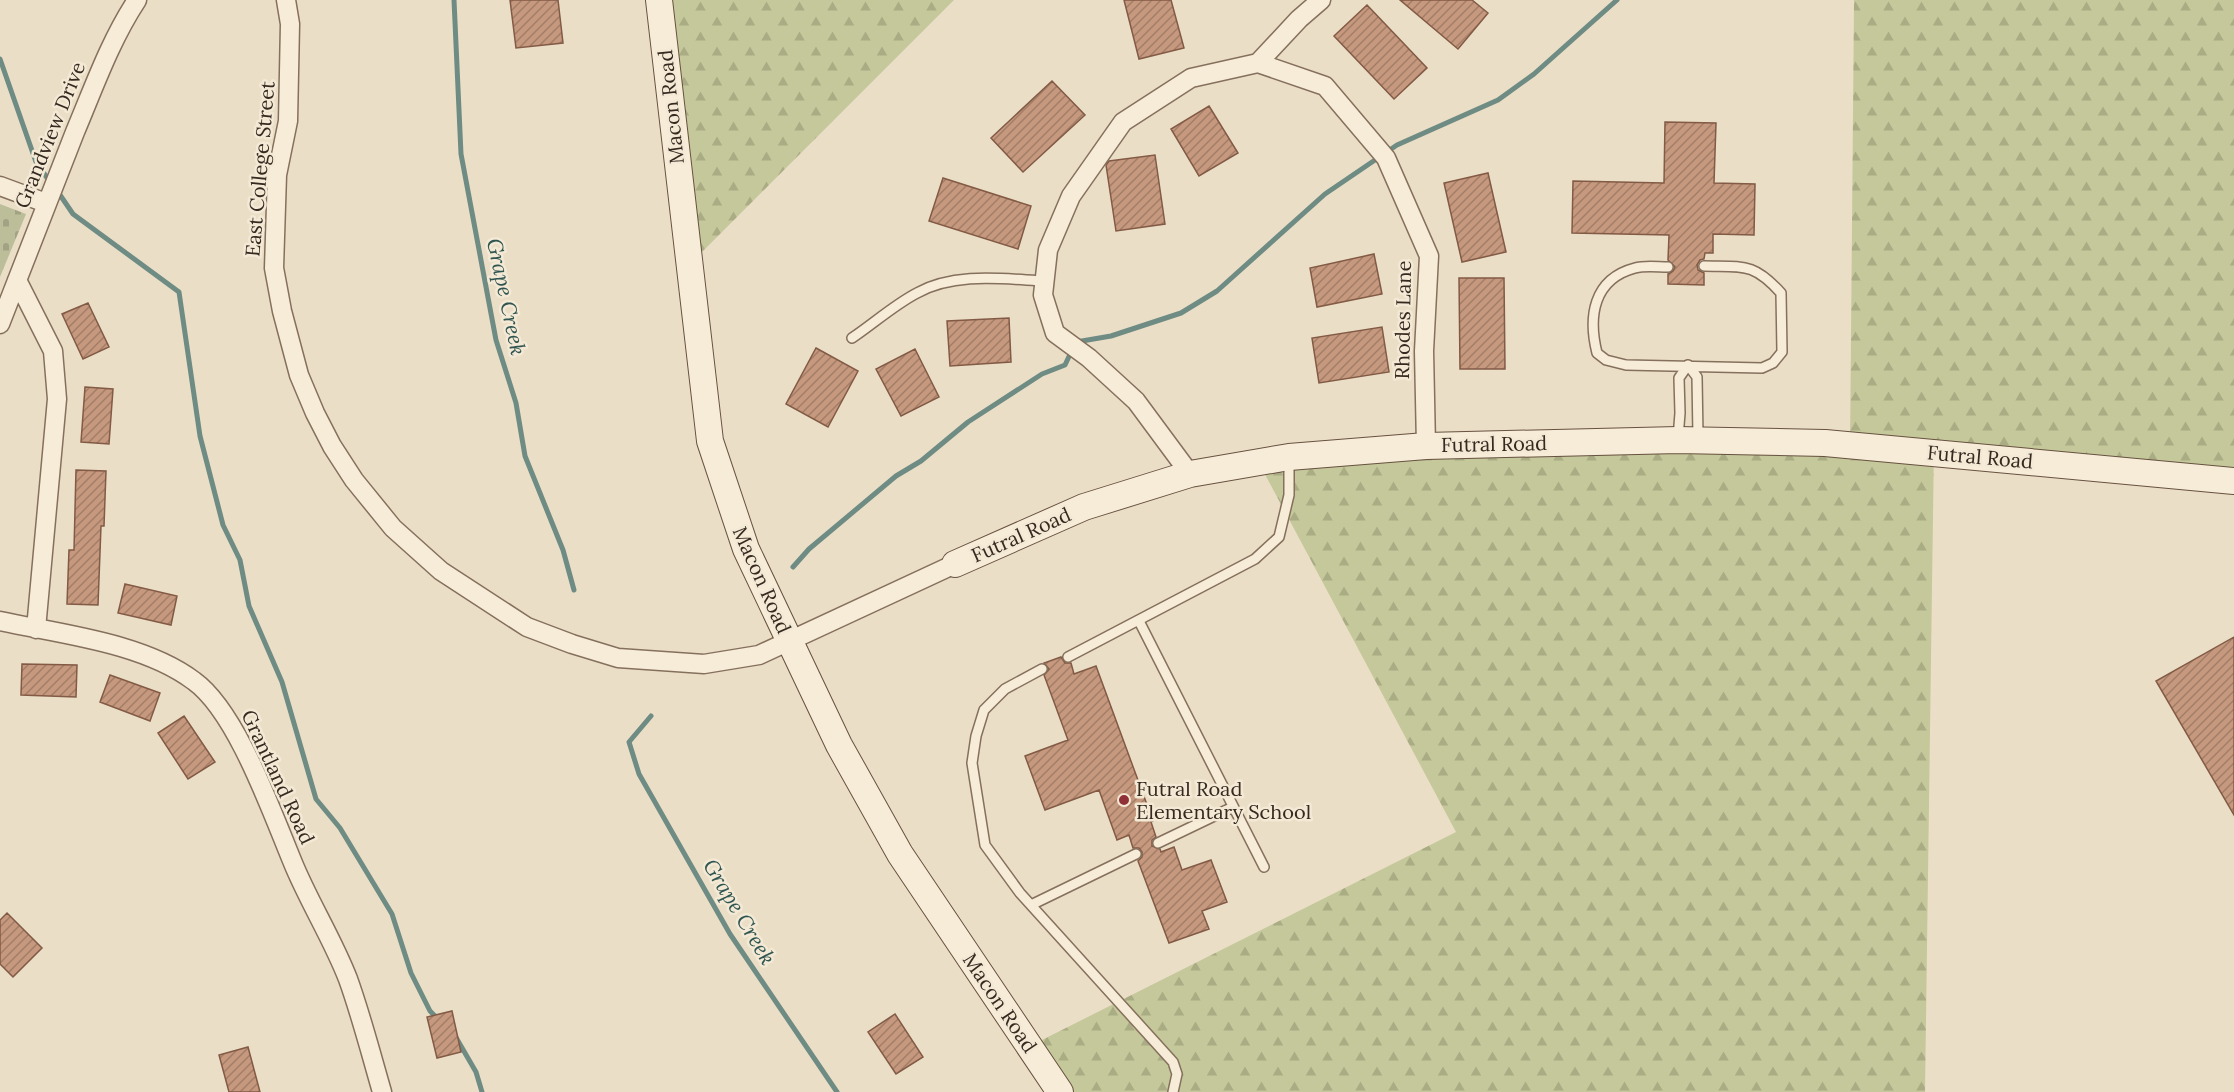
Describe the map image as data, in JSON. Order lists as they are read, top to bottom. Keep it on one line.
{"streets":{"street":["Macon Road","Grandview Drive","East College Street","Rhodes Lane","Futral Road","Grantland Road"]},"crossings":[["Macon Road","East College Street"],["Macon Road","Futral Road"],["East College Street","Futral Road"],["Rhodes Lane","Futral Road"]],"water":["Grape Creek"],"places":["Futral Road Elementary School"]}
